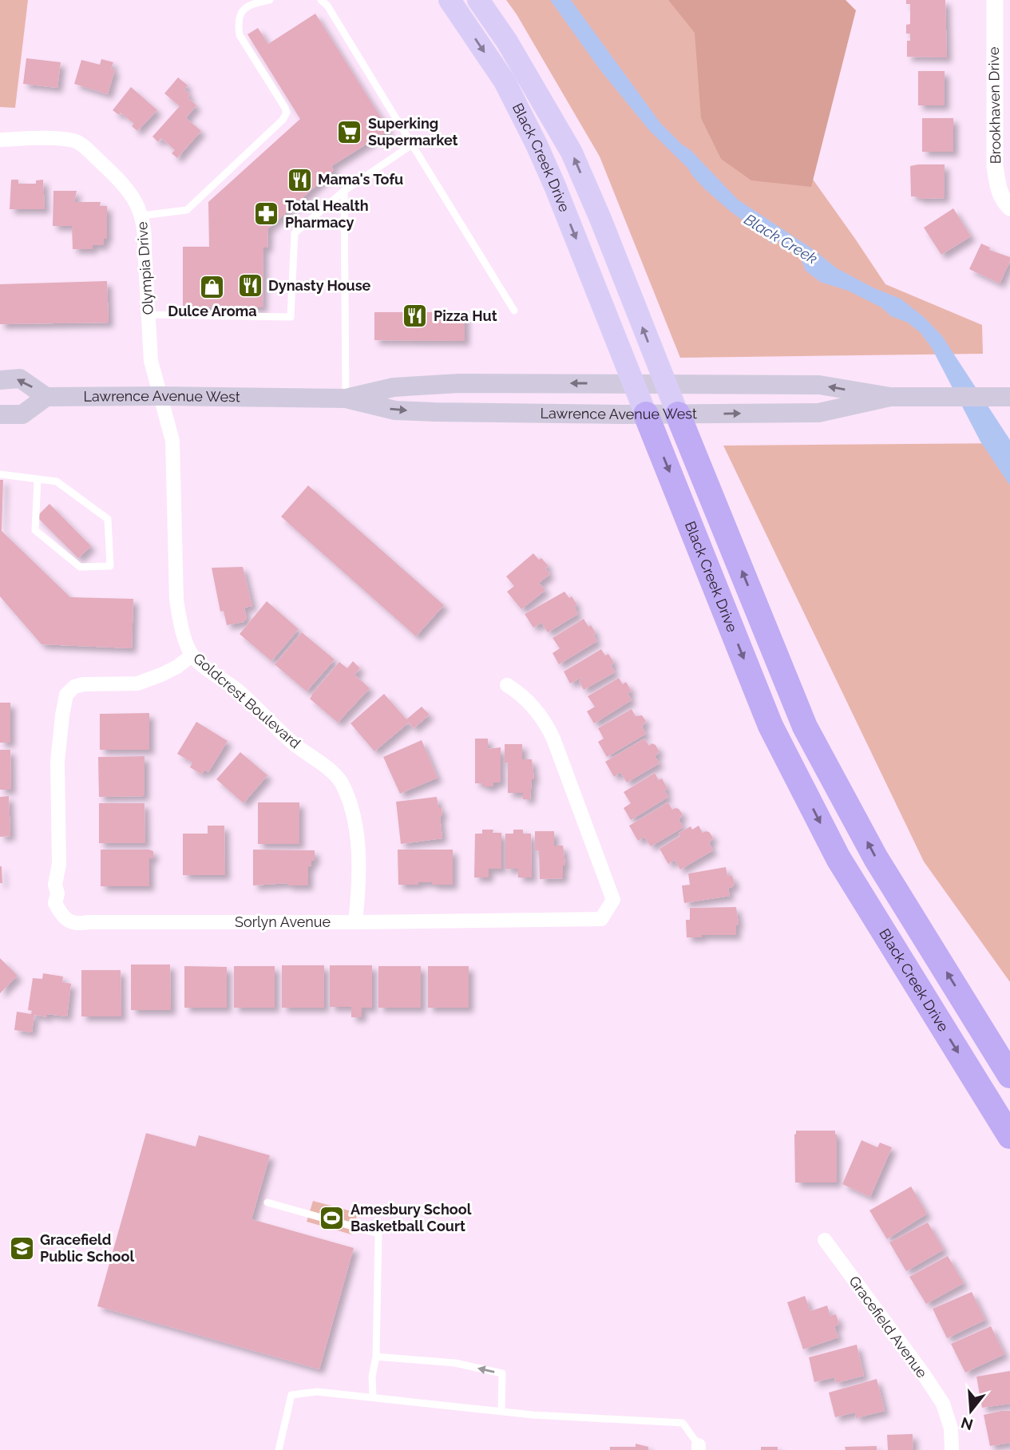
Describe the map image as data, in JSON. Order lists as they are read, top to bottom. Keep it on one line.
{"streets":{"highway":["Black Creek Drive"],"main road":["Lawrence Avenue West"],"street":["Brookhaven Drive","Olympia Drive","Goldcrest Boulevard","Sorlyn Avenue","Gracefield Avenue"]},"crossings":[["Black Creek Drive","Lawrence Avenue West"],["Olympia Drive","Lawrence Avenue West"],["Olympia Drive","Goldcrest Boulevard"],["Lawrence Avenue West","Goldcrest Boulevard"],["Goldcrest Boulevard","Sorlyn Avenue"]],"water":["Black Creek"],"places":{"supermarket":["Superking Supermarket"],"restaurant":["Mama's Tofu","Dynasty House","Pizza Hut"],"pharmacy":["Total Health Pharmacy"],"shop":["Dulce Aroma"],"sports":["Amesbury School Basketball Court"],"school or university":["Gracefield Public School"]},"north":"bottom"}
